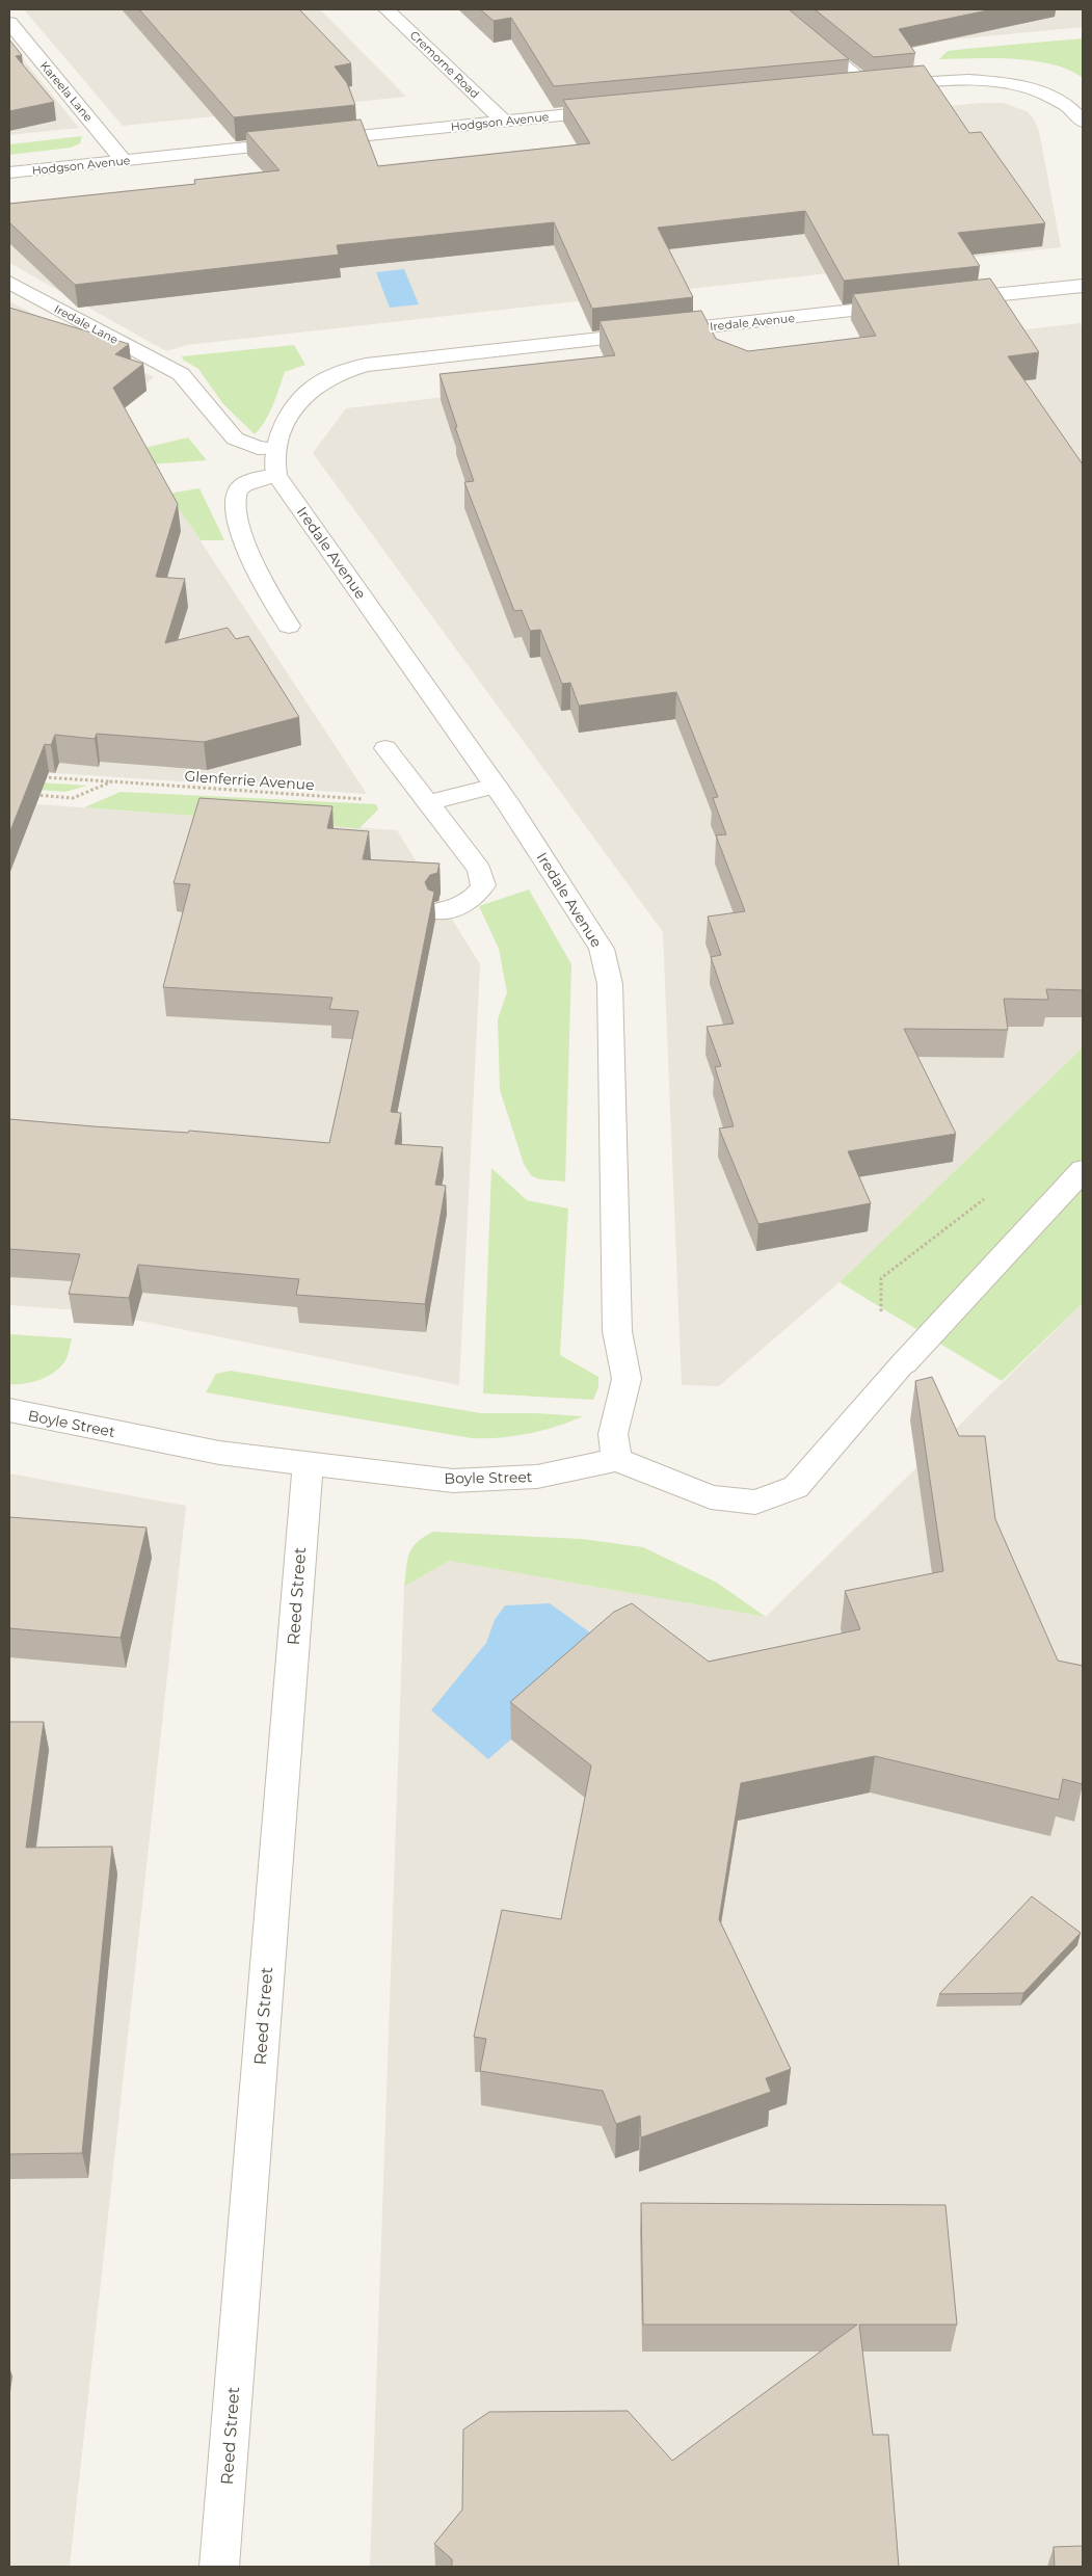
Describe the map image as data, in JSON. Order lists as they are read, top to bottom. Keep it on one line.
{"streets":{"street":["Cremorne Road","Kareela Lane","Hodgson Avenue","Iredale Avenue","Iredale Lane","Boyle Street","Reed Street"],"path":["Glenferrie Avenue"]},"crossings":[["Cremorne Road","Hodgson Avenue"],["Kareela Lane","Hodgson Avenue"],["Iredale Avenue","Iredale Lane"],["Iredale Avenue","Boyle Street"],["Boyle Street","Reed Street"]]}
